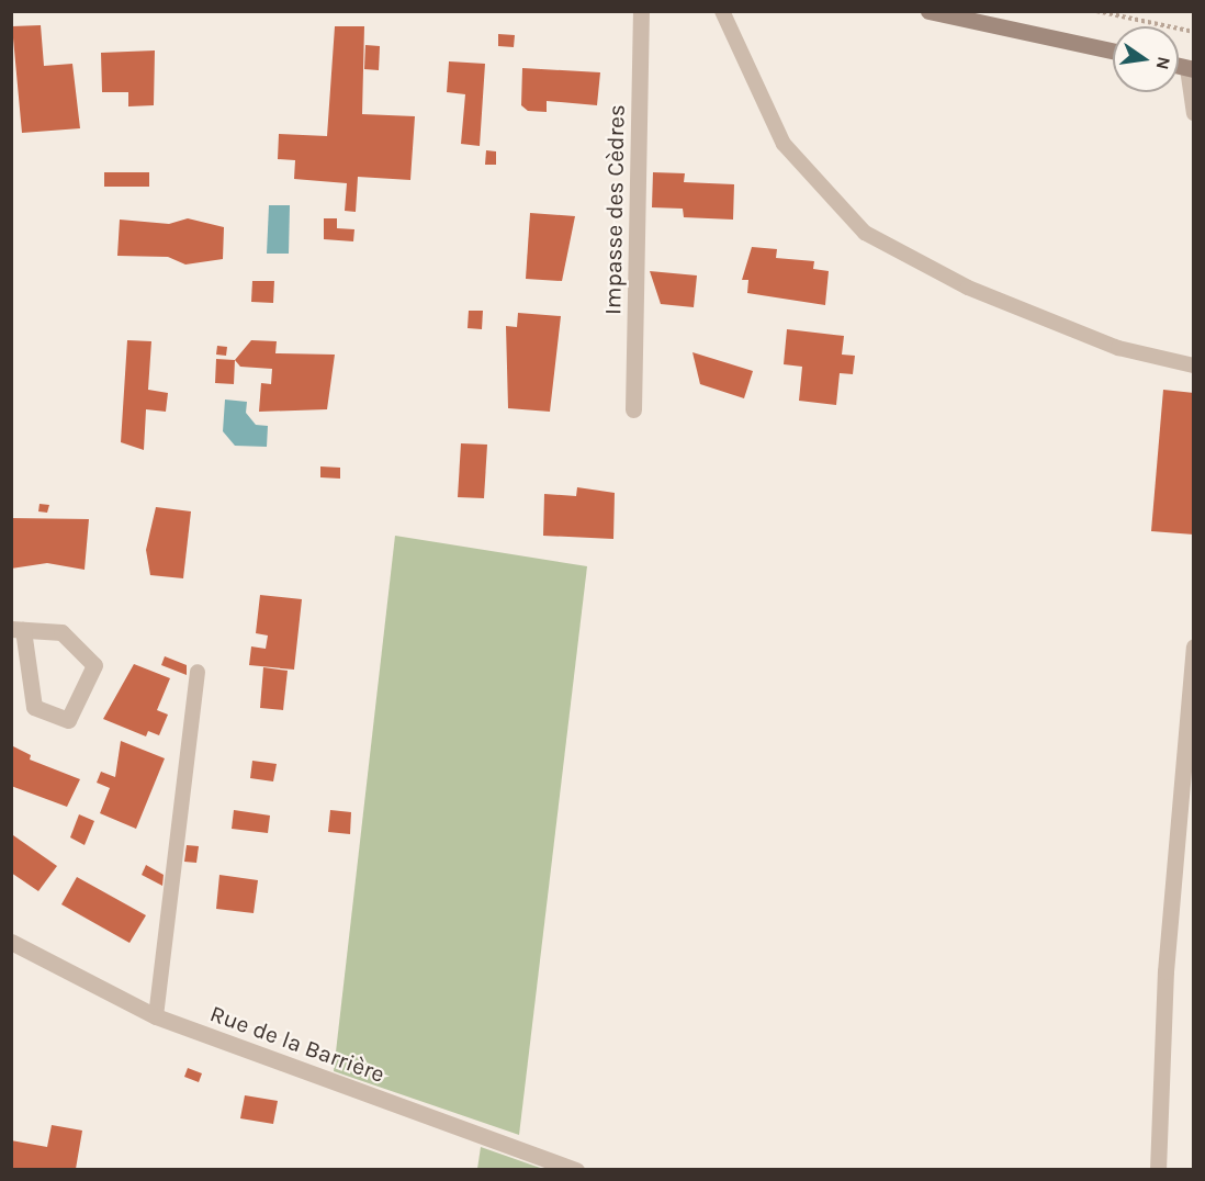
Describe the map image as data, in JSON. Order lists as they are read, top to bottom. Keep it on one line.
{"streets":{"street":["Impasse des Cèdres","Rue de la Barrière"]},"north":"right"}
